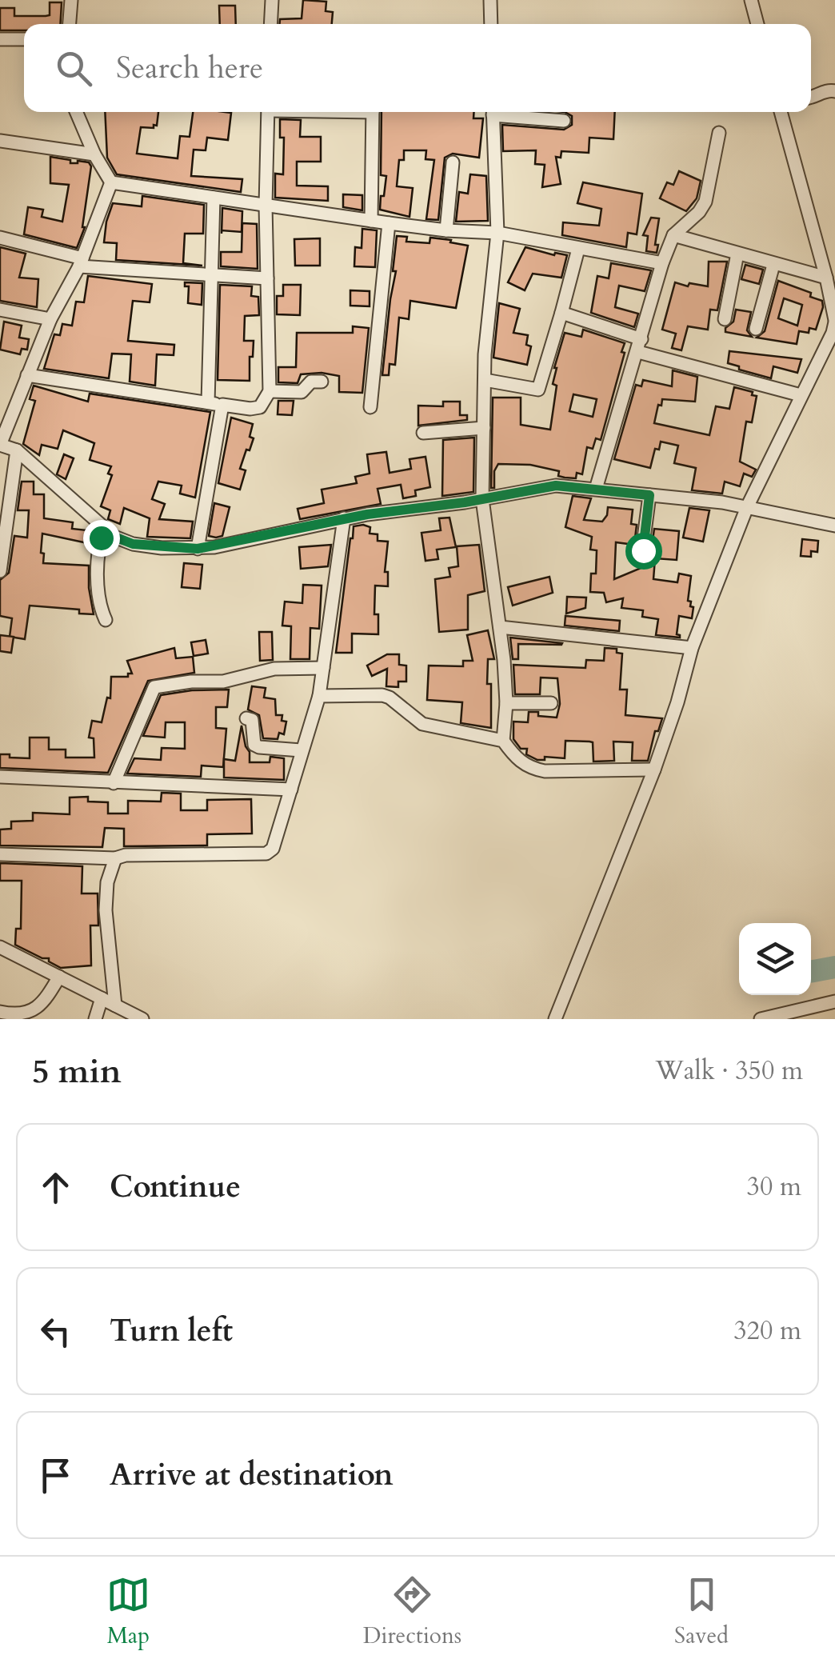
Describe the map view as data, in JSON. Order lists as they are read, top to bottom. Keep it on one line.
{"page":{"search":"Search here","heading":["5 min","Walk · 350 m"],"list":[["Continue","30 m"],["Turn left","320 m"],"Arrive at destination"],"nav":["Map","Directions","Saved"]}}
